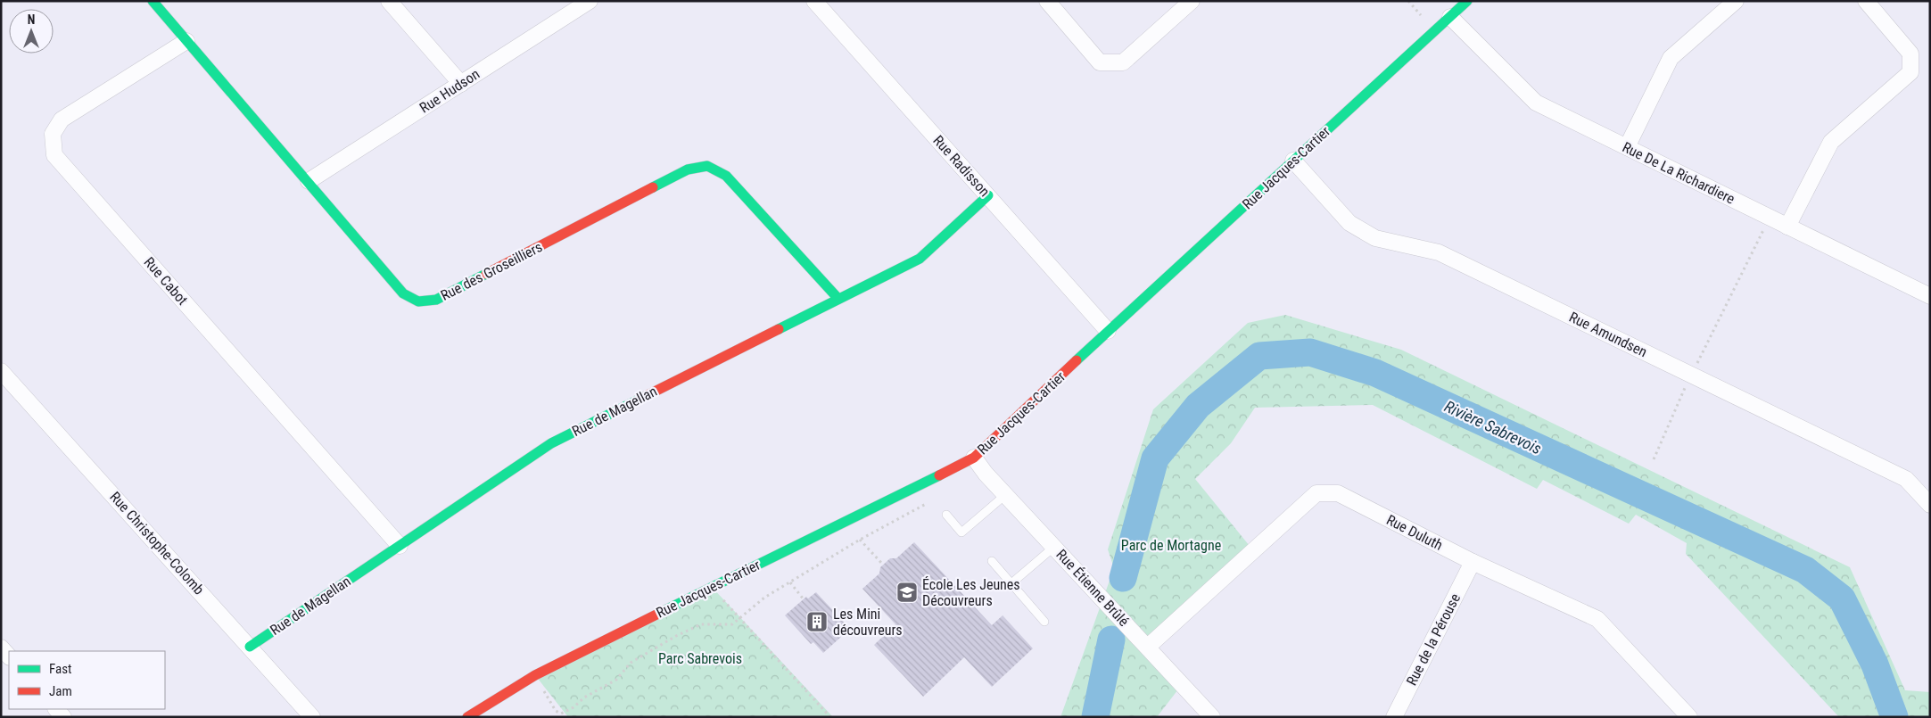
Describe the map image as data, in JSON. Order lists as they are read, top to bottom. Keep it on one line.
{"streets":{"street":["Rue Hudson","Rue Radisson","Rue Jacques-Cartier","Rue De La Richardiere","Rue des Groseilliers","Rue Cabot","Rue Amundsen","Rue de Magellan","Rue Duluth","Rue Christophe-Colomb","Rue Étienne Brûlé","Rue de la Pérouse"]},"crossings":[["Rue Hudson","Rue des Groseilliers"],["Rue Radisson","Rue Jacques-Cartier"],["Rue Radisson","Rue de Magellan"],["Rue Jacques-Cartier","Rue De La Richardiere"],["Rue Jacques-Cartier","Rue Amundsen"],["Rue Jacques-Cartier","Rue Étienne Brûlé"],["Rue des Groseilliers","Rue Cabot"],["Rue des Groseilliers","Rue de Magellan"],["Rue Cabot","Rue de Magellan"],["Rue de Magellan","Rue Christophe-Colomb"],["Rue Duluth","Rue Étienne Brûlé"],["Rue Duluth","Rue de la Pérouse"]],"water":["Rivière Sabrevois"],"parks":["Parc de Mortagne","Parc Sabrevois"],"places":{"school or university":["École Les Jeunes Découvreurs"],"building":["Les Mini découvreurs"]},"legend":["Fast","Jam"],"north":"top"}
